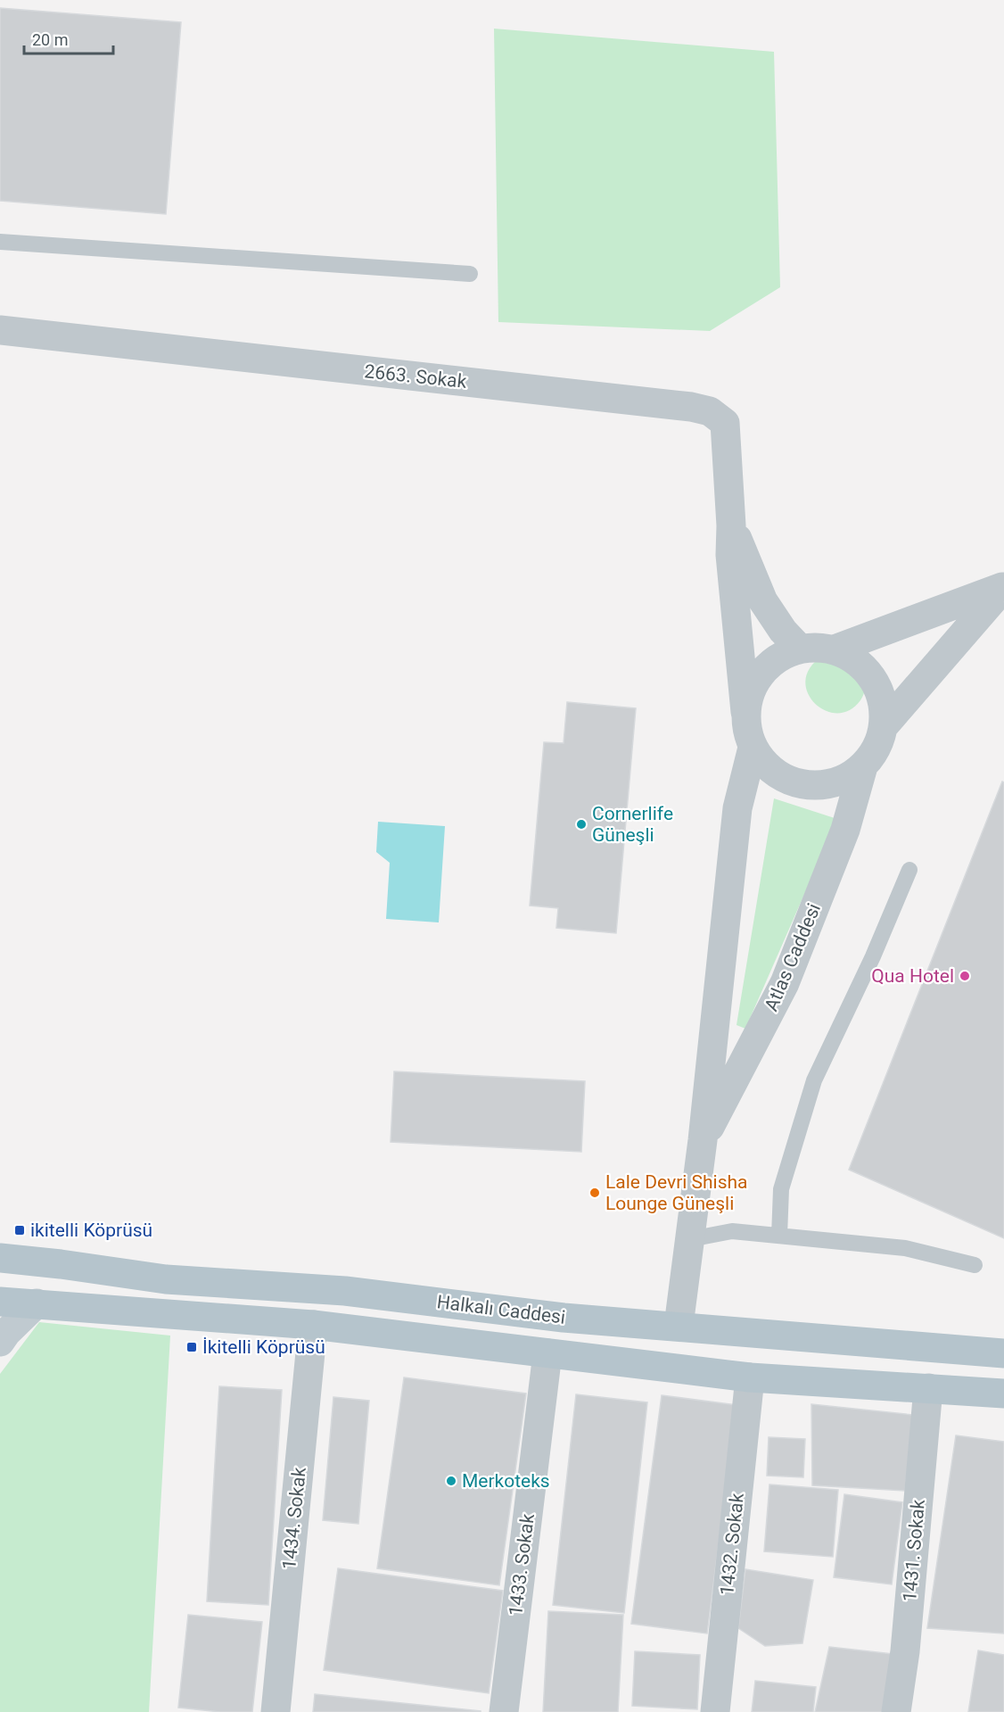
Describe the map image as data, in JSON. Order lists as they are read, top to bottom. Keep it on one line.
{"streets":{"main road":["Halkalı Caddesi"],"street":["2663. Sokak","Atlas Caddesi","1434. Sokak","1432. Sokak","1431. Sokak","1433. Sokak"]},"crossings":[["Atlas Caddesi","Halkalı Caddesi"],["Halkalı Caddesi","1434. Sokak"],["Halkalı Caddesi","1432. Sokak"],["Halkalı Caddesi","1431. Sokak"],["Halkalı Caddesi","1433. Sokak"]],"places":{"other":["Cornerlife Güneşli","Qua Hotel","Lale Devri Shisha Lounge Güneşli","Merkoteks"],"transit":["ikitelli Köprüsü","İkitelli Köprüsü"]},"scale_bar":"20 m"}
